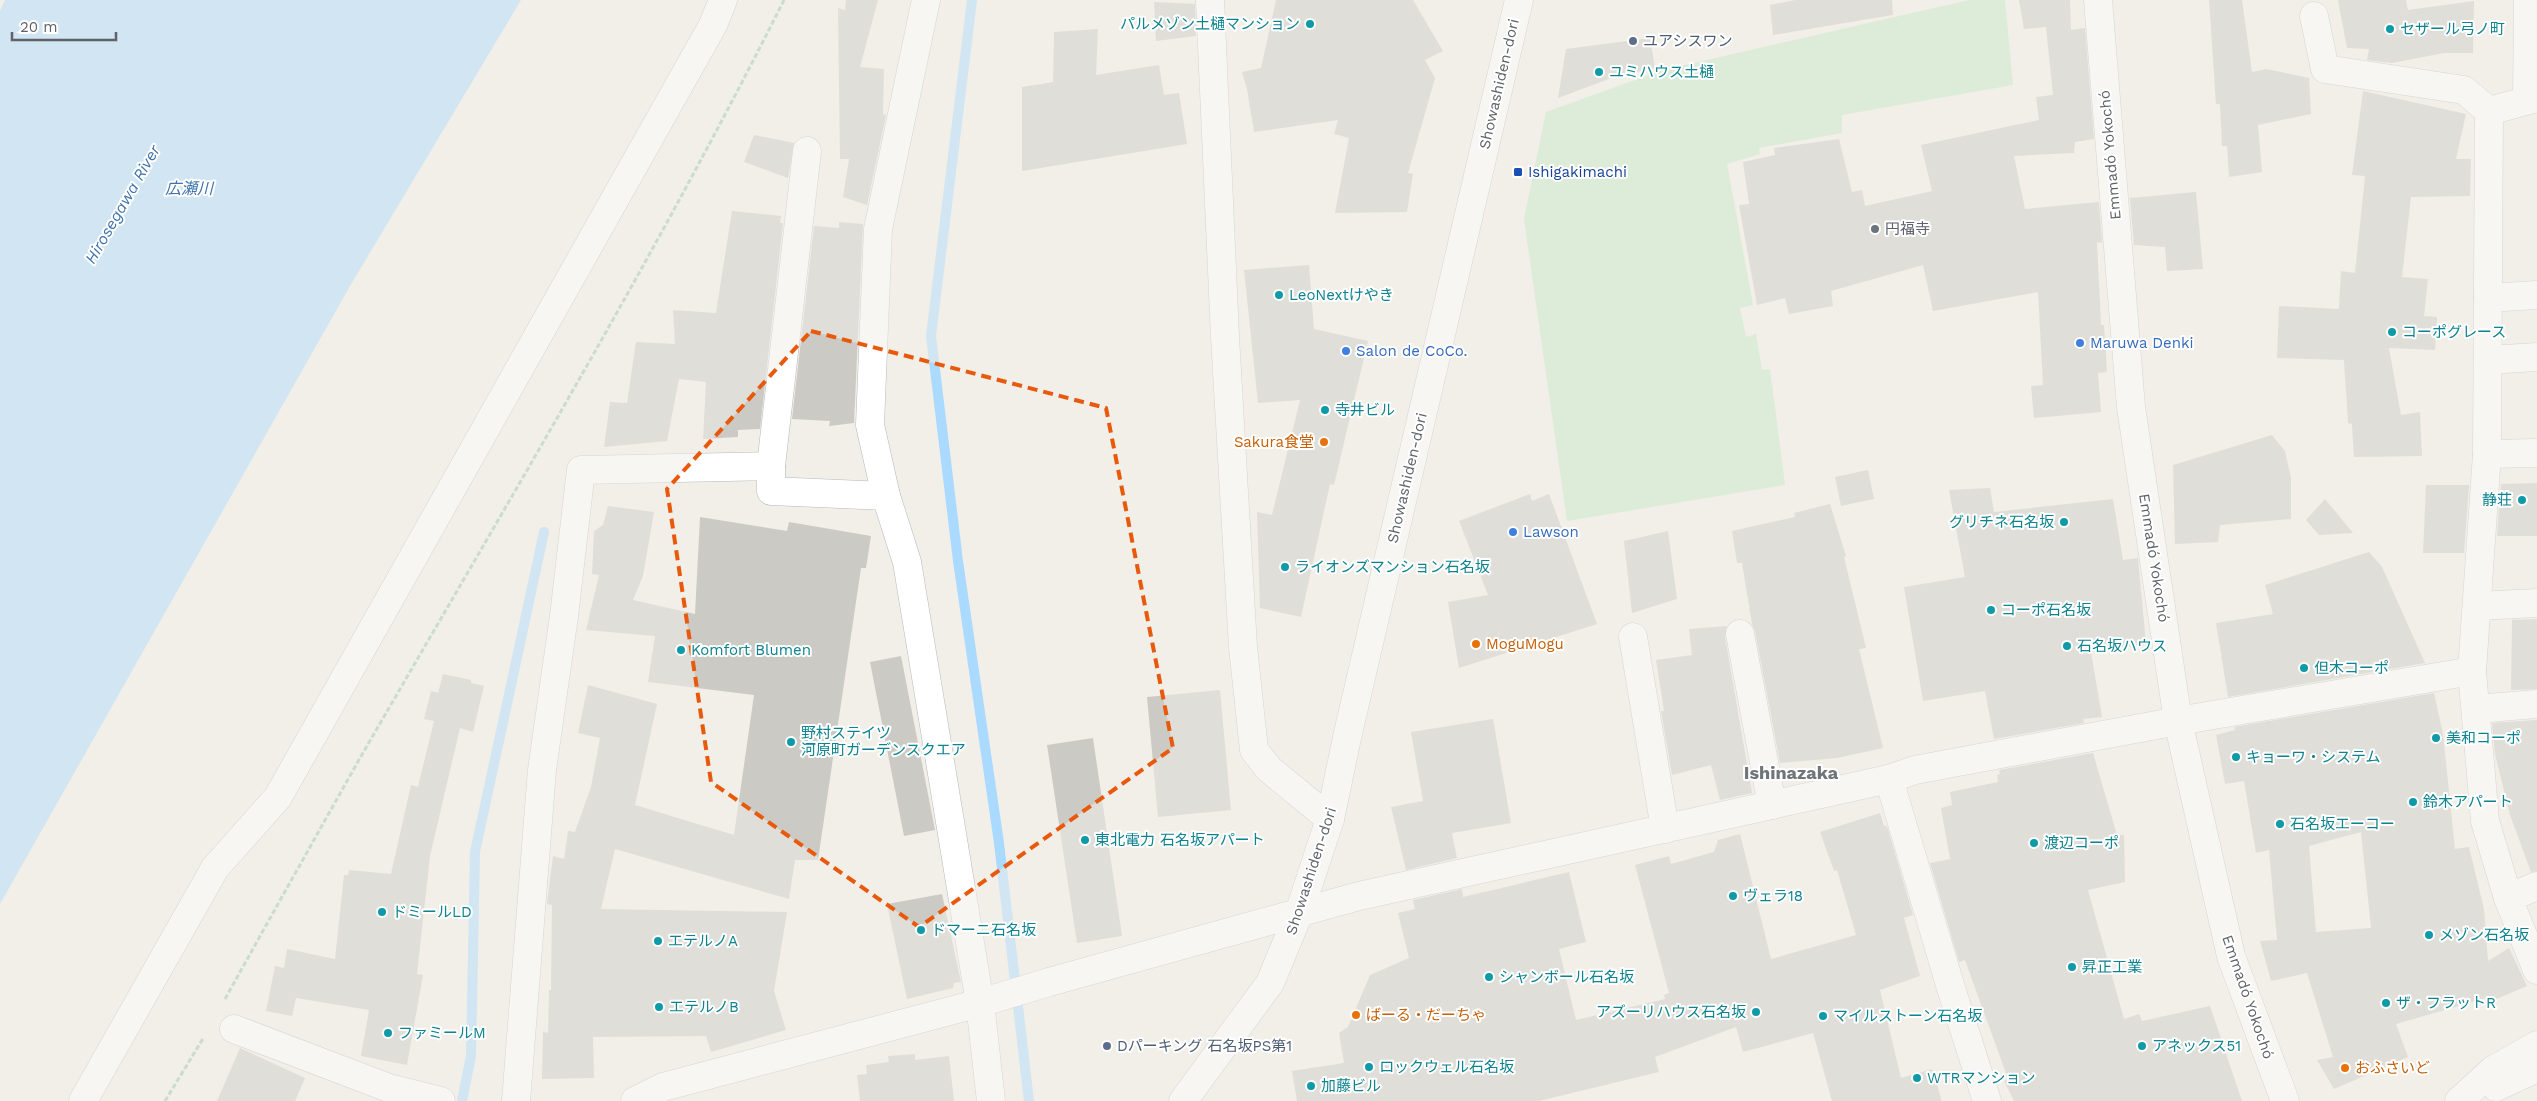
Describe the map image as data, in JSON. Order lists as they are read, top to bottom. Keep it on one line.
{"streets":{"street":["Showashiden-dori","Emmadó Yokochó"]},"districts":["Ishinazaka"],"water":["広瀬川","Hirosegawa River"],"places":{"other":["パルメゾン土樋マンション","セザール弓ノ町","ユアシスワン","ユミハウス土樋","円福寺","LeoNextけやき","コーポグレース","Maruwa Denki","Salon de CoCo.","寺井ビル","Sakura食堂","静荘","グリチネ石名坂","Lawson","ライオンズマンション石名坂","コーポ石名坂","MoguMogu","石名坂ハウス","Komfort Blumen","但木コーポ","美和コーポ","野村ステイツ 河原町ガーデンスクエア","キョーワ・システム","鈴木アパート","石名坂エーコー","東北電力 石名坂アパート","渡辺コーポ","ヴェラ18","ドミールLD","ドマーニ石名坂","メゾン石名坂","エテルノA","昇正工業","シャンボール石名坂","ザ・フラットR","エテルノB","アズーリハウス石名坂","ばーる・だーちゃ","マイルストーン石名坂","ファミールM","Dパーキング 石名坂PS第1","アネックス51","ロックウェル石名坂","おふさいど","WTRマンション","加藤ビル"],"transit":["Ishigakimachi"]},"scale_bar":"20 m"}
